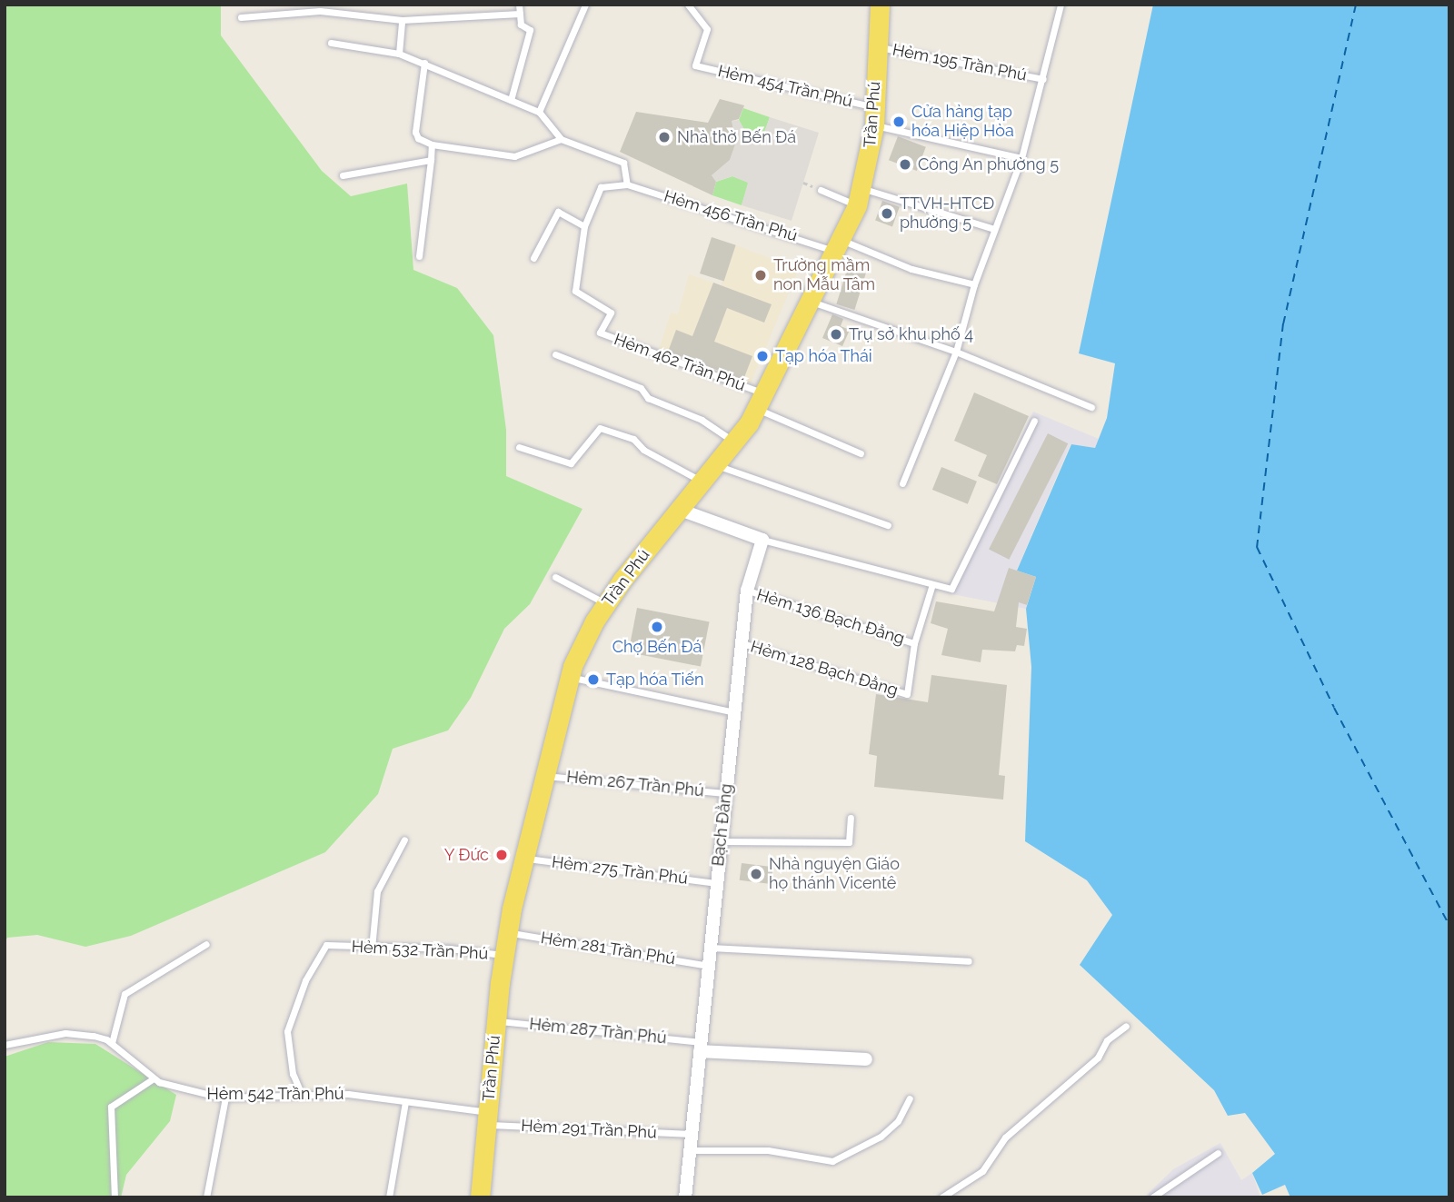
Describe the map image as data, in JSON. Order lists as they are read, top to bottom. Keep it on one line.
{"streets":{"main road":["Trần Phú"],"street":["Bạch Đằng"],"lane":["Hẻm 195 Trần Phú","Hẻm 454 Trần Phú","Hẻm 456 Trần Phú","Hẻm 462 Trần Phú","Hẻm 136 Bạch Đằng","Hẻm 128 Bạch Đằng","Hẻm 267 Trần Phú","Hẻm 275 Trần Phú","Hẻm 281 Trần Phú","Hẻm 532 Trần Phú","Hẻm 287 Trần Phú","Hẻm 542 Trần Phú","Hẻm 291 Trần Phú"]},"crossings":[["Hẻm 195 Trần Phú","Trần Phú"],["Hẻm 454 Trần Phú","Trần Phú"],["Trần Phú","Hẻm 456 Trần Phú"],["Trần Phú","Hẻm 462 Trần Phú"],["Trần Phú","Hẻm 267 Trần Phú"],["Trần Phú","Hẻm 275 Trần Phú"],["Trần Phú","Hẻm 281 Trần Phú"],["Trần Phú","Hẻm 532 Trần Phú"],["Trần Phú","Hẻm 287 Trần Phú"],["Trần Phú","Hẻm 542 Trần Phú"],["Trần Phú","Hẻm 291 Trần Phú"],["Hẻm 456 Trần Phú","Hẻm 462 Trần Phú"],["Hẻm 136 Bạch Đằng","Hẻm 128 Bạch Đằng"],["Hẻm 136 Bạch Đằng","Bạch Đằng"],["Hẻm 128 Bạch Đằng","Bạch Đằng"],["Hẻm 267 Trần Phú","Bạch Đằng"],["Bạch Đằng","Hẻm 275 Trần Phú"],["Bạch Đằng","Hẻm 281 Trần Phú"],["Bạch Đằng","Hẻm 287 Trần Phú"],["Bạch Đằng","Hẻm 291 Trần Phú"],["Hẻm 532 Trần Phú","Hẻm 542 Trần Phú"],["Hẻm 542 Trần Phú","Hẻm 291 Trần Phú"]],"places":["Cửa hàng tạp hóa Hiệp Hòa","Nhà thờ Bến Đá","Công An phường 5","TTVH-HTCĐ phường 5","Trường mầm non Mẫu Tâm","Trụ sở khu phố 4","Tạp hóa Thái","Chợ Bến Đá","Tạp hóa Tiến","Y Đức","Nhà nguyện Giáo họ thánh Vicentê"]}
